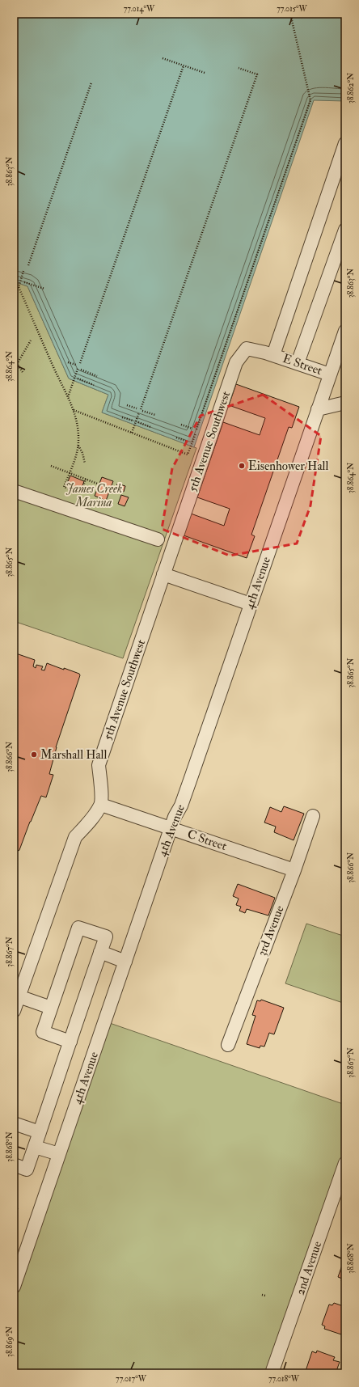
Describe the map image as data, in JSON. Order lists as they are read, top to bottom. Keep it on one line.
{"streets":{"lane":["E Street","5th Avenue Southwest","4th Avenue","C Street","3rd Avenue","2nd Avenue"]},"crossings":[["E Street","5th Avenue Southwest"],["E Street","4th Avenue"],["5th Avenue Southwest","C Street"],["4th Avenue","C Street"],["C Street","3rd Avenue"]],"parks":["James Creek Marina"],"places":["Eisenhower Hall","Marshall Hall"],"coordinates":["77.014°W","77.015°W","38.862°N","38.863°N","38.864°N","38.865°N","38.866°N","38.867°N","38.868°N","38.869°N","77.017°W","77.018°W"]}
